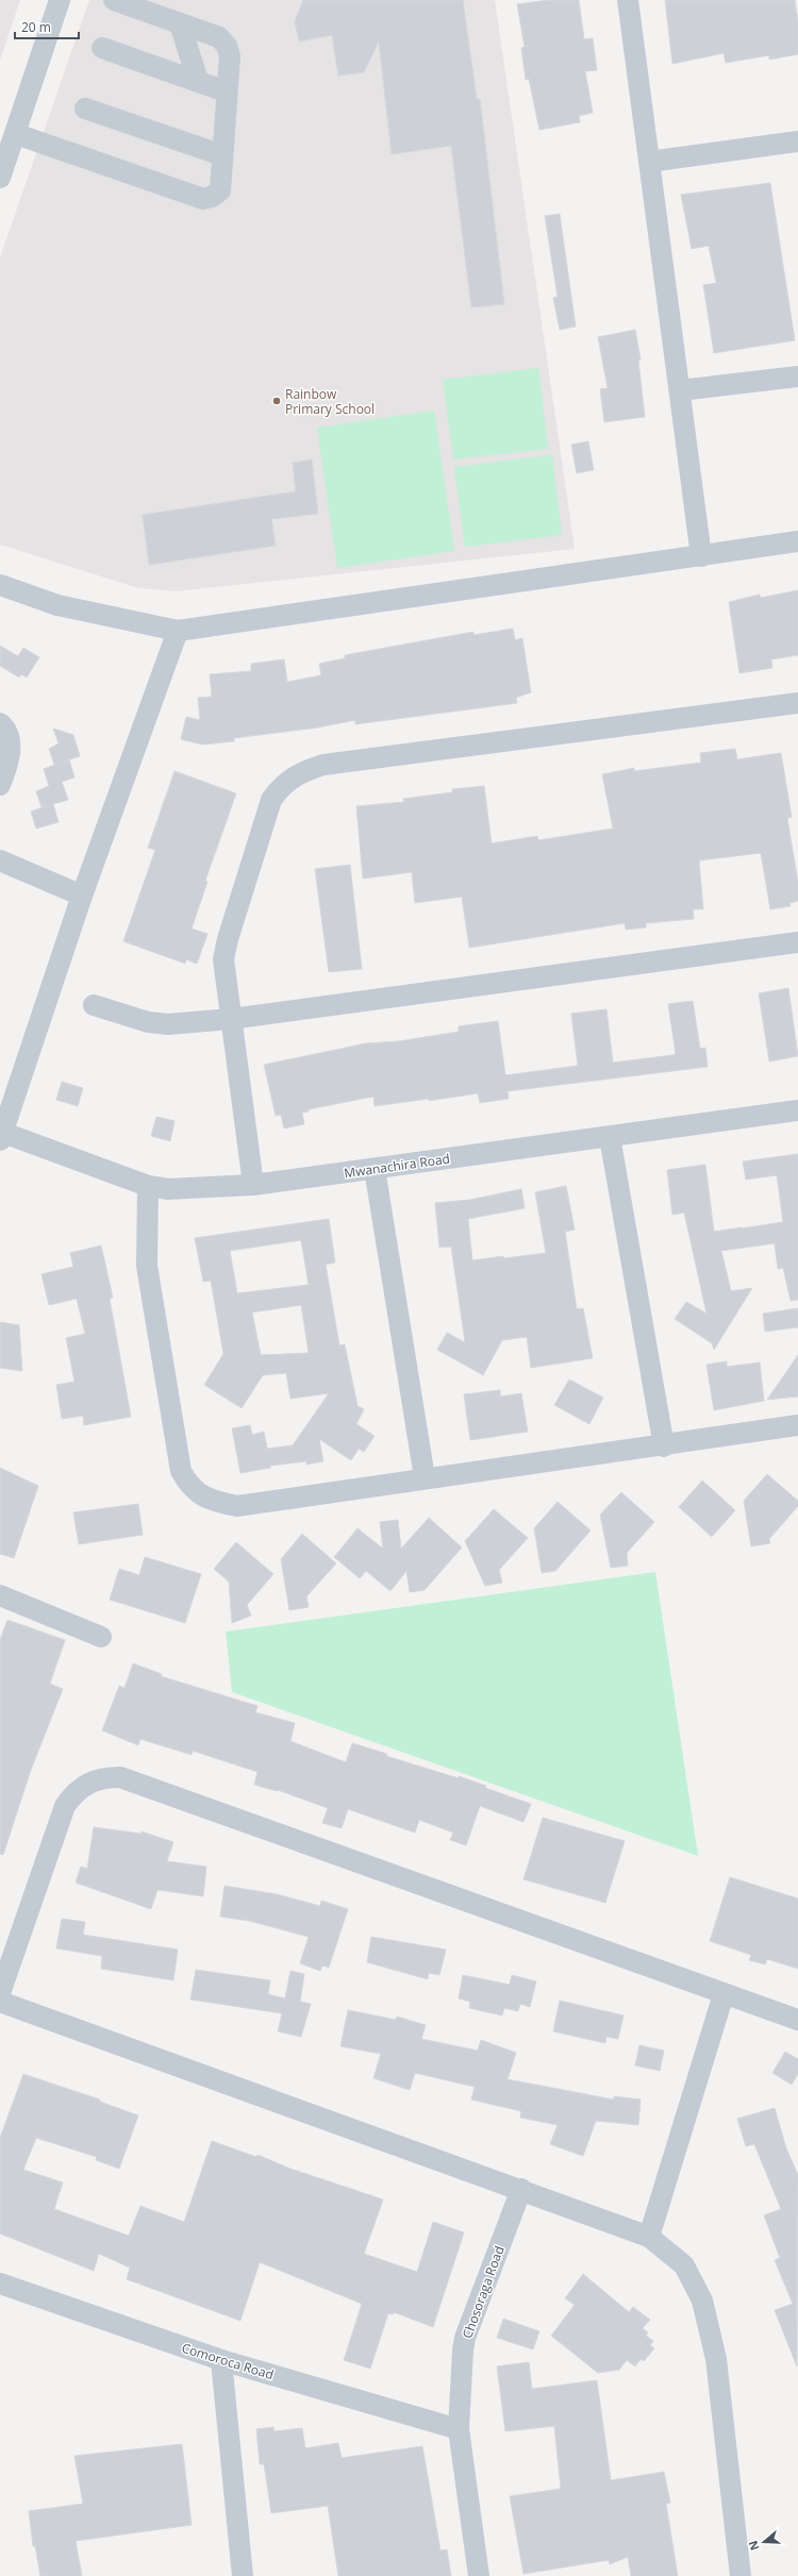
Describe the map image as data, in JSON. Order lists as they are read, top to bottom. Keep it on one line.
{"streets":{"street":["Mwanachira Road","Chosoraga Road","Comoroca Road"]},"crossings":[["Chosoraga Road","Comoroca Road"]],"places":["Rainbow Primary School"],"scale_bar":"20 m","north":"left"}
